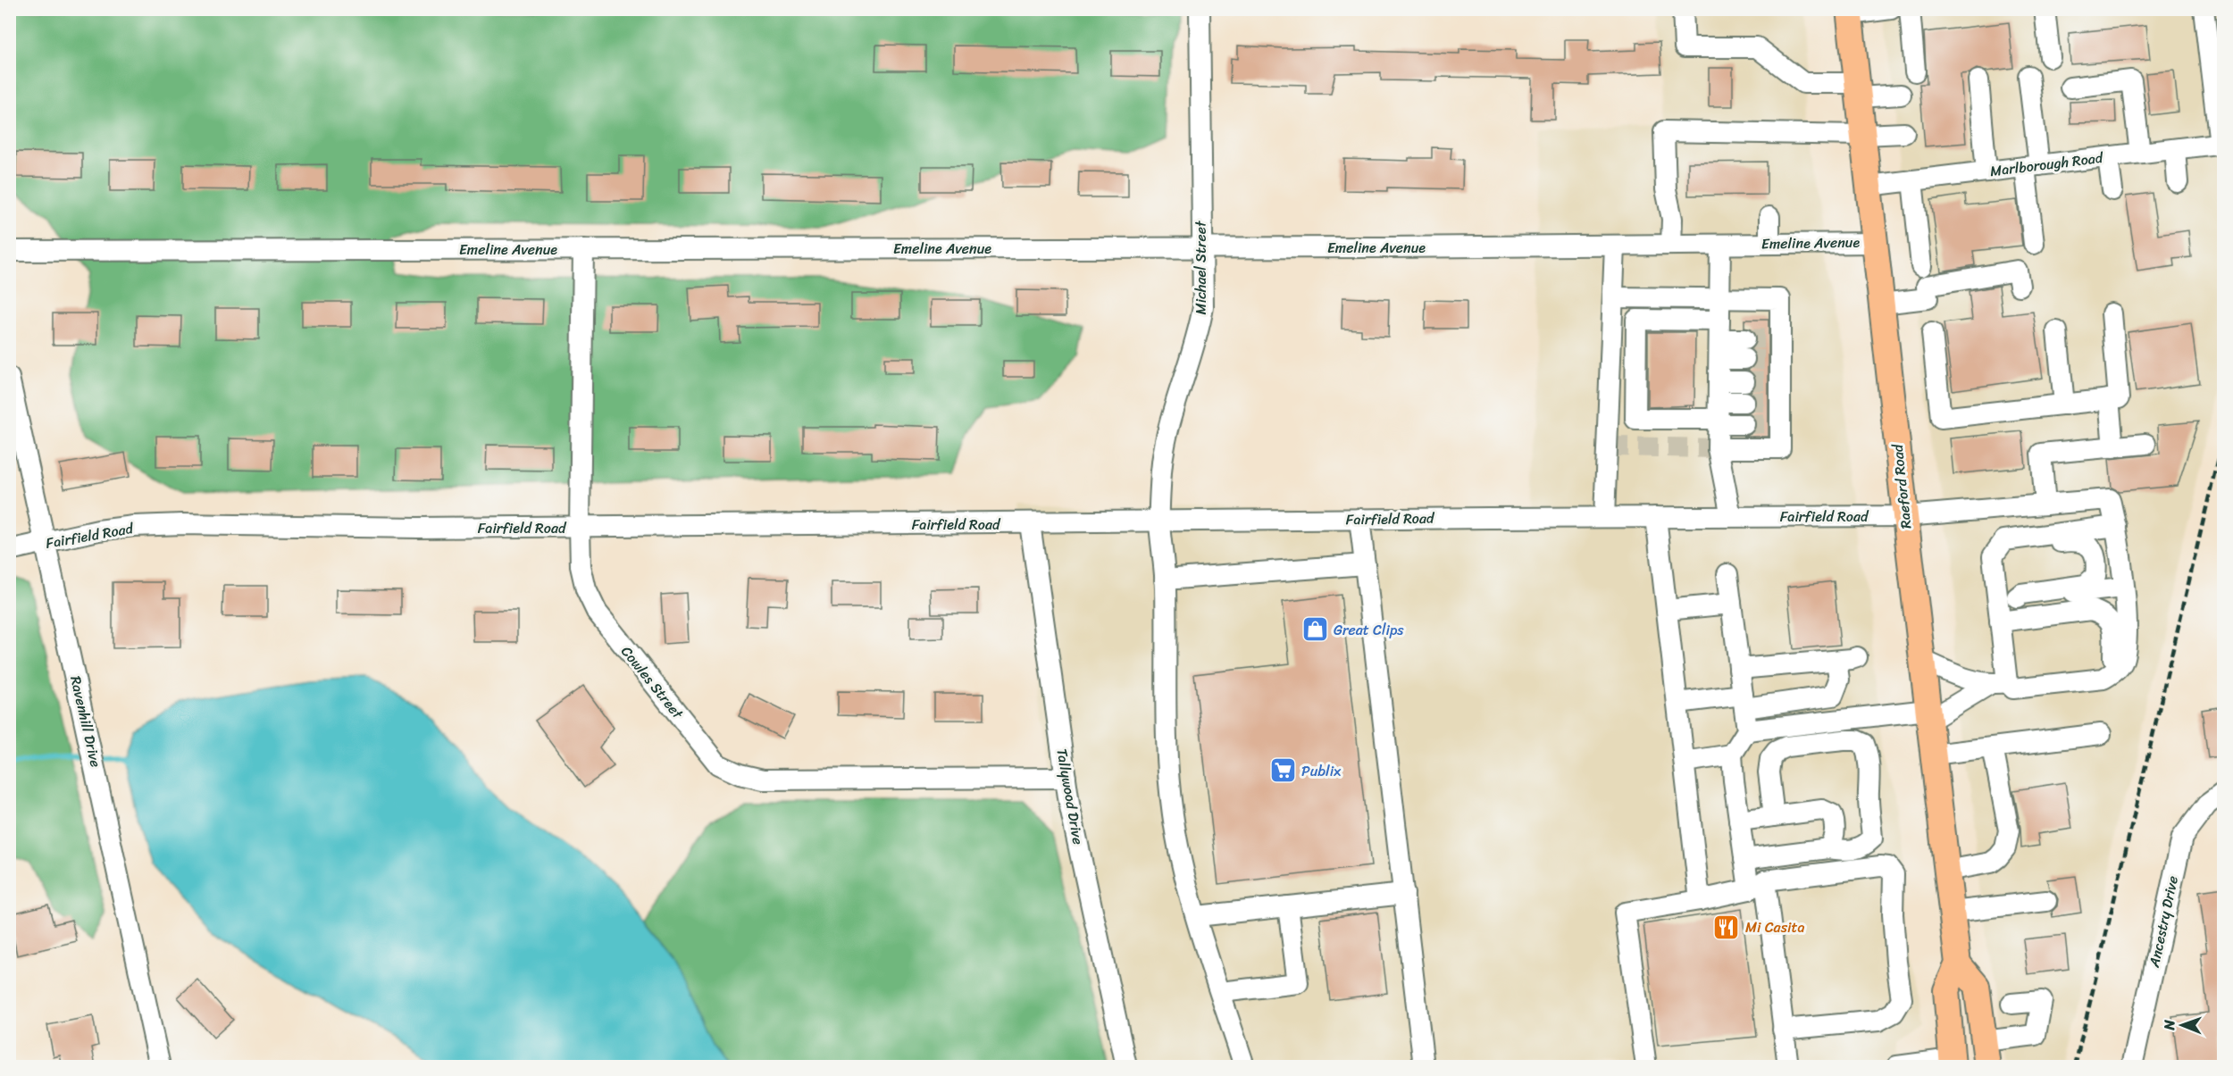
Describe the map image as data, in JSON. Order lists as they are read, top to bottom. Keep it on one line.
{"streets":{"main road":["Raeford Road"],"street":["Marlborough Road","Emeline Avenue","Michael Street","Fairfield Road","Cowles Street","Ravenhill Drive","Tallywood Drive","Ancestry Drive"]},"crossings":[["Marlborough Road","Raeford Road"],["Emeline Avenue","Michael Street"],["Emeline Avenue","Raeford Road"],["Emeline Avenue","Cowles Street"],["Michael Street","Fairfield Road"],["Raeford Road","Fairfield Road"],["Fairfield Road","Cowles Street"],["Fairfield Road","Ravenhill Drive"],["Fairfield Road","Tallywood Drive"],["Cowles Street","Tallywood Drive"]],"places":{"shop":["Great Clips"],"supermarket":["Publix"],"restaurant":["Mi Casita"]},"north":"left"}
